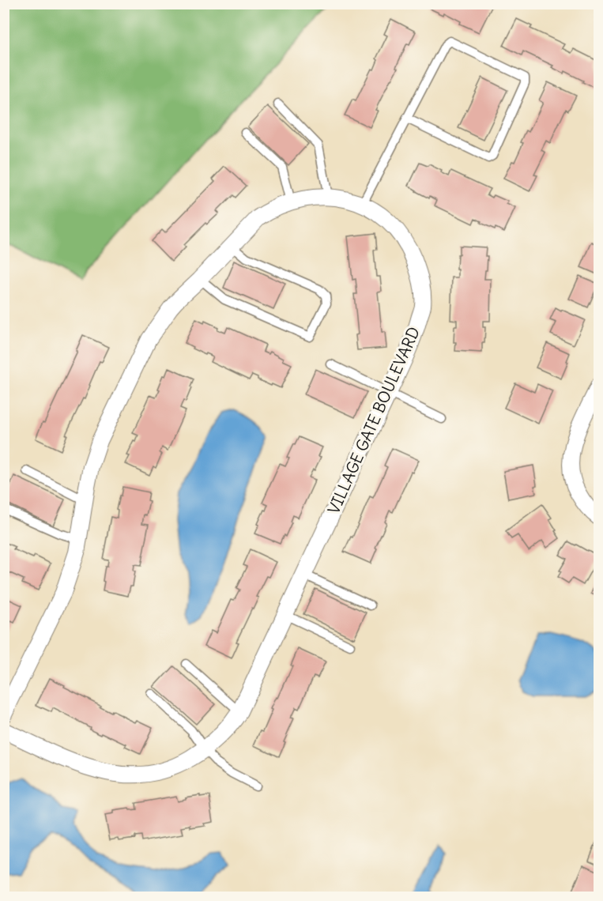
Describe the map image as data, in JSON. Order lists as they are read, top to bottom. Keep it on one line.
{"streets":{"street":["VILLAGE GATE BOULEVARD"]}}
